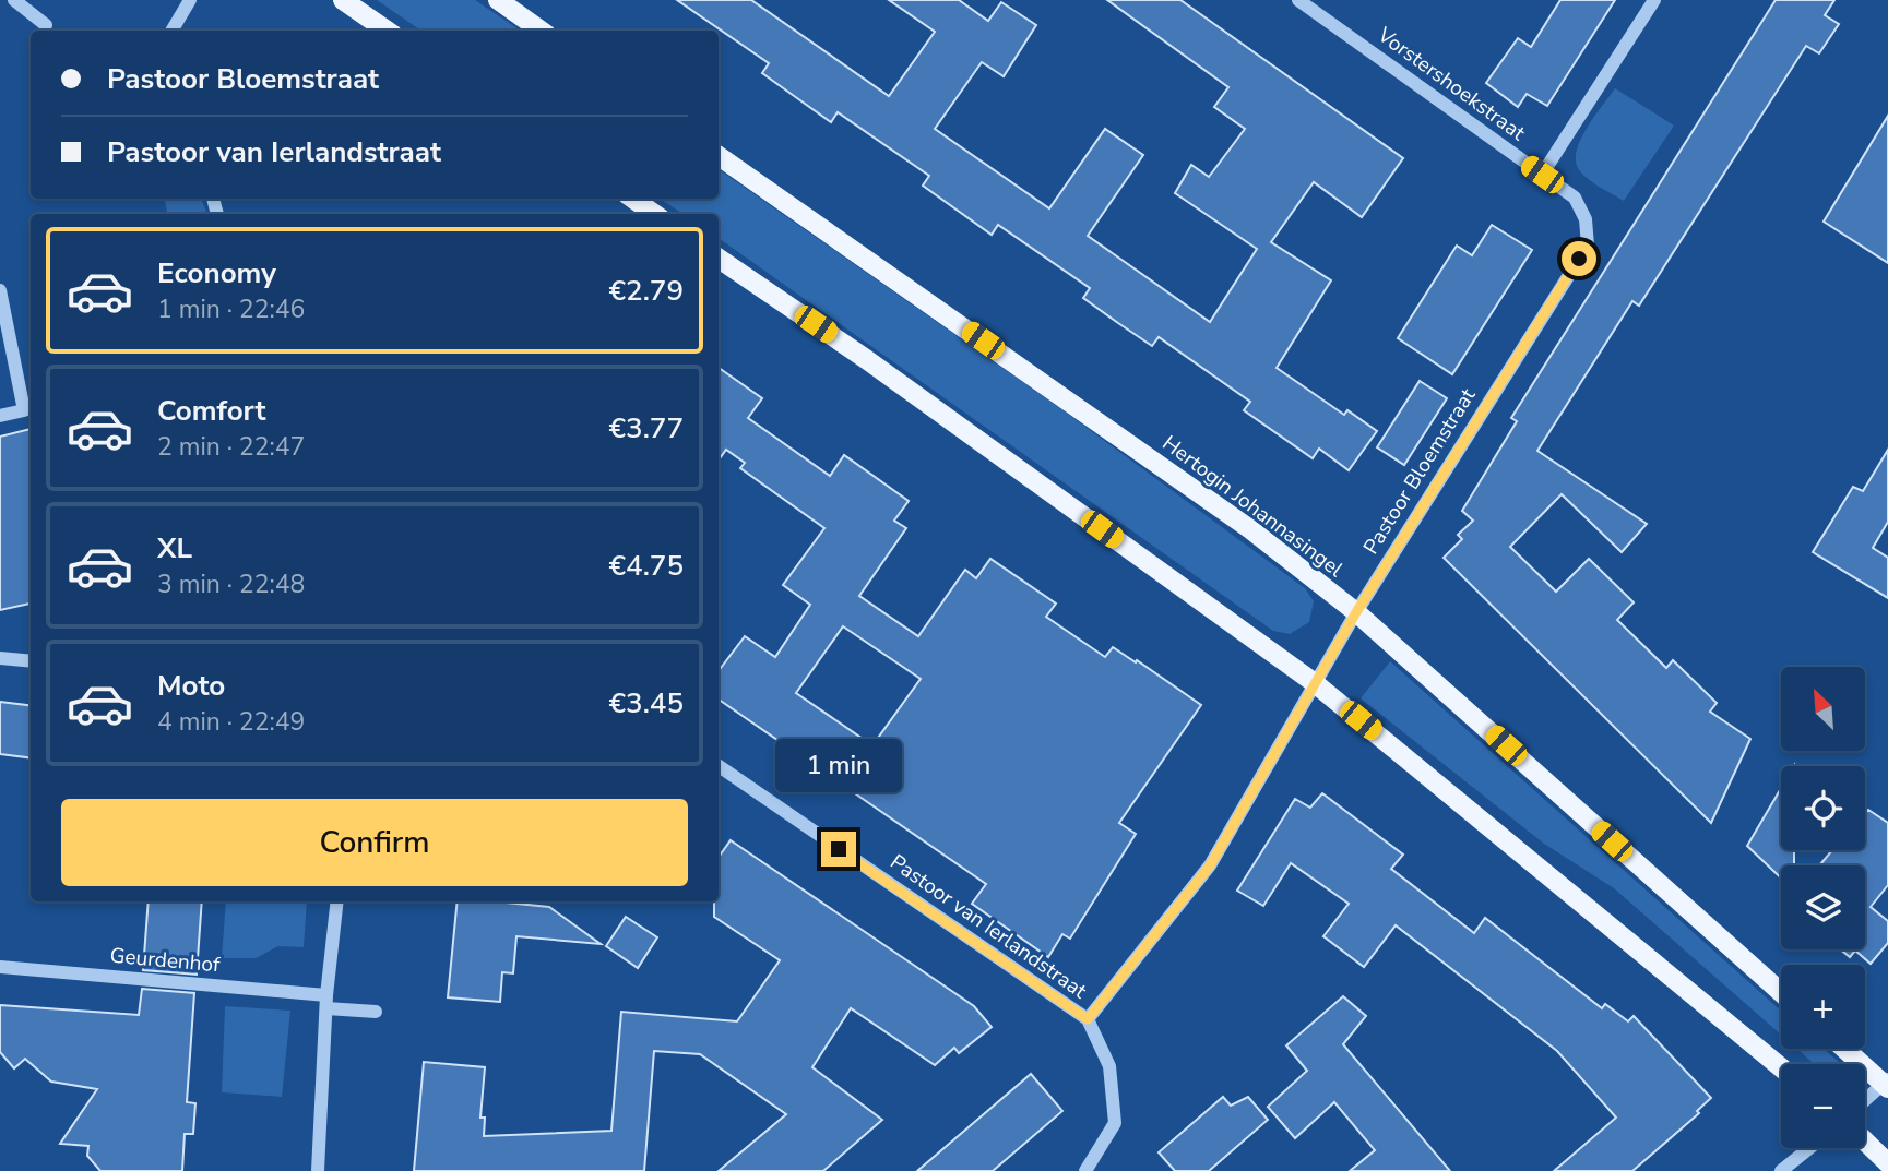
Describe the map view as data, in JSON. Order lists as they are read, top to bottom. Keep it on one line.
{"streets":{"main road":["Hertogin Johannasingel"],"street":["Vorstershoekstraat","Pastoor Bloemstraat","Pastoor van Ierlandstraat","Geurdenhof"]},"crossings":[["Vorstershoekstraat","Pastoor Bloemstraat"],["Pastoor Bloemstraat","Hertogin Johannasingel"],["Pastoor Bloemstraat","Pastoor van Ierlandstraat"]],"north":"top left","page":{"banner":["Pastoor Bloemstraat","Pastoor van Ierlandstraat"],"list":[{"name":"Economy","note":"1 min · 22:46","value":"€2.79"},{"name":"Comfort","note":"2 min · 22:47","value":"€3.77"},{"name":"XL","note":"3 min · 22:48","value":"€4.75"},{"name":"Moto","note":"4 min · 22:49","value":"€3.45"}],"map_buttons":["+","−"],"bubble":"1 min","buttons":"Confirm"}}
